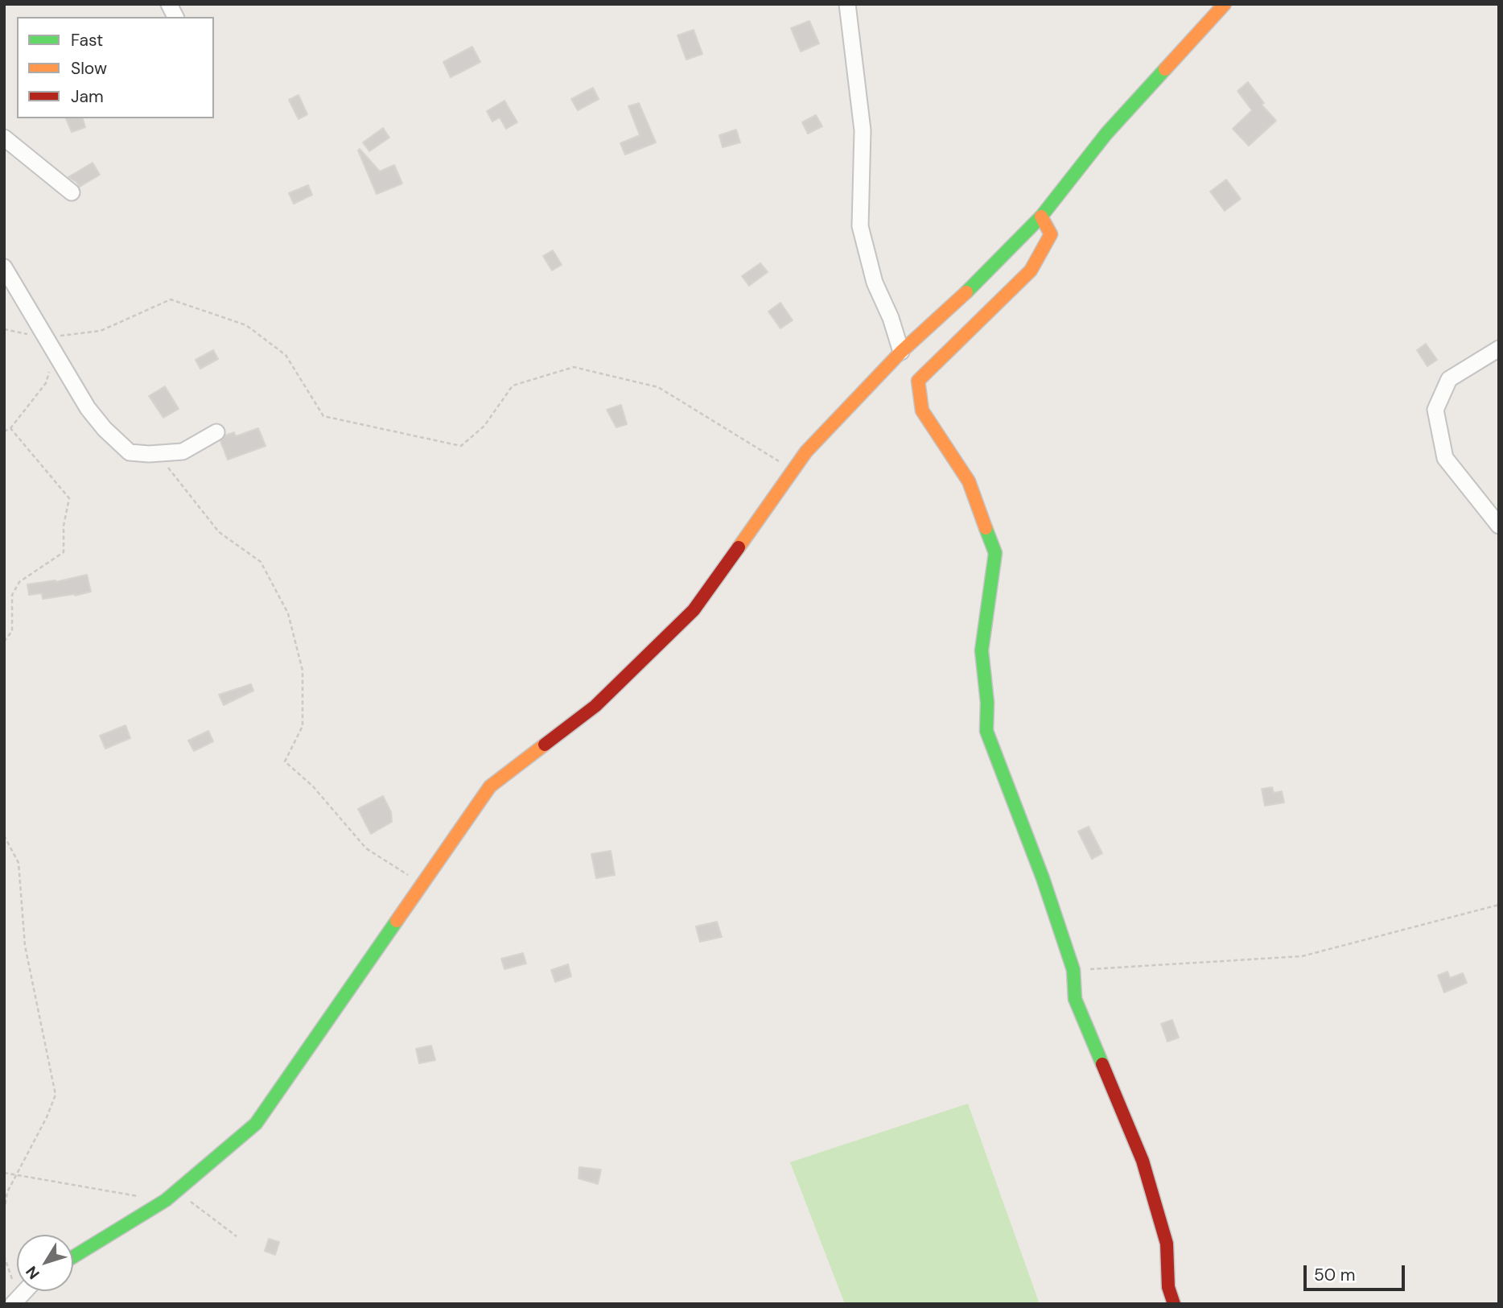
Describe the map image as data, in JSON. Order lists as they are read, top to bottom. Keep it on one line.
{"legend":["Fast","Slow","Jam"],"scale_bar":"50 m","north":"bottom left"}
